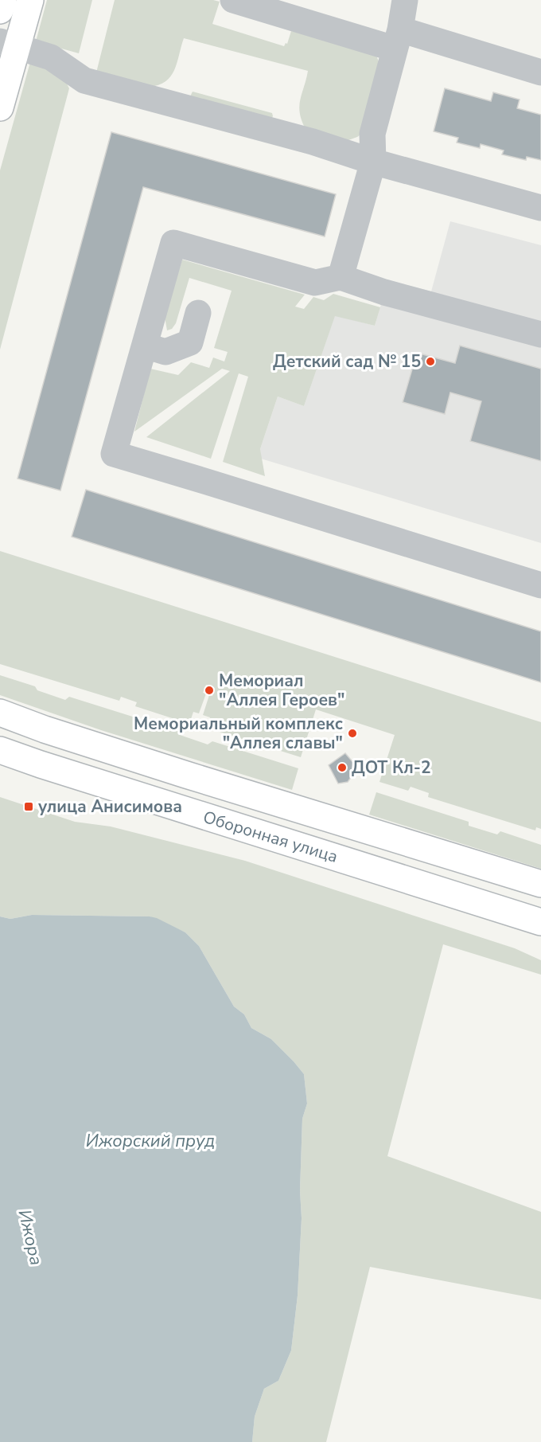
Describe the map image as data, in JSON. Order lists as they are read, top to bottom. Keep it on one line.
{"streets":{"main road":["Оборонная улица"]},"water":["Ижорский пруд","Ижора"],"places":{"other":["Детский сад № 15","Мемориал \"Аллея Героев\"","Мемориальный комплекс \"Аллея славы\"","ДОТ Кл-2"],"transit":["улица Анисимова"]}}
